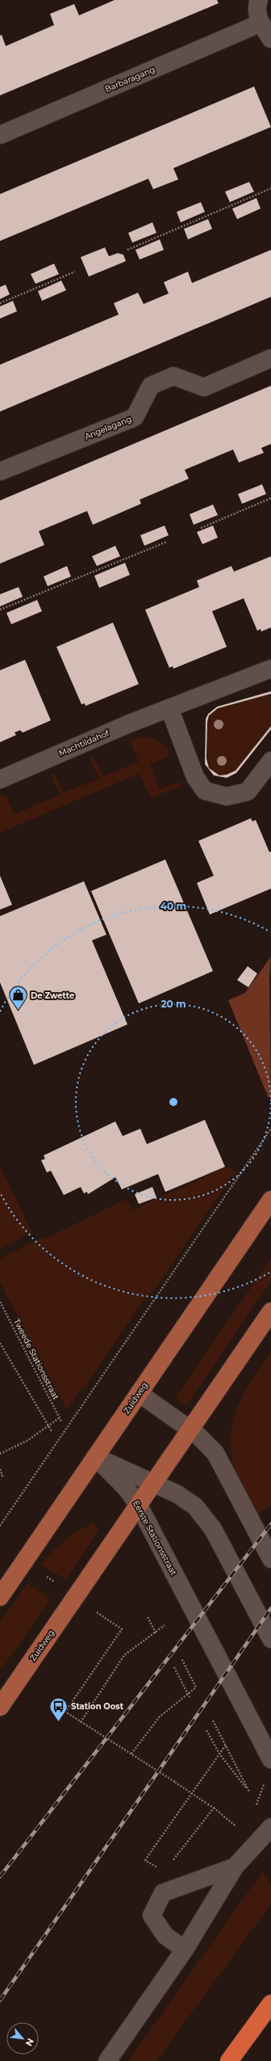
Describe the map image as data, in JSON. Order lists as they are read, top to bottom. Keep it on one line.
{"streets":{"main road":["Zuidweg"],"street":["Barbaragang","Angelagang","Machtildahof","Eerste Stationsstraat"],"path":["Tweede Stationsstraat"]},"crossings":[["Zuidweg","Eerste Stationsstraat"]],"places":{"shop":["De Zwette"],"bus stop":["Station Oost"]},"north":"bottom right","rings":["40 m","20 m"]}
